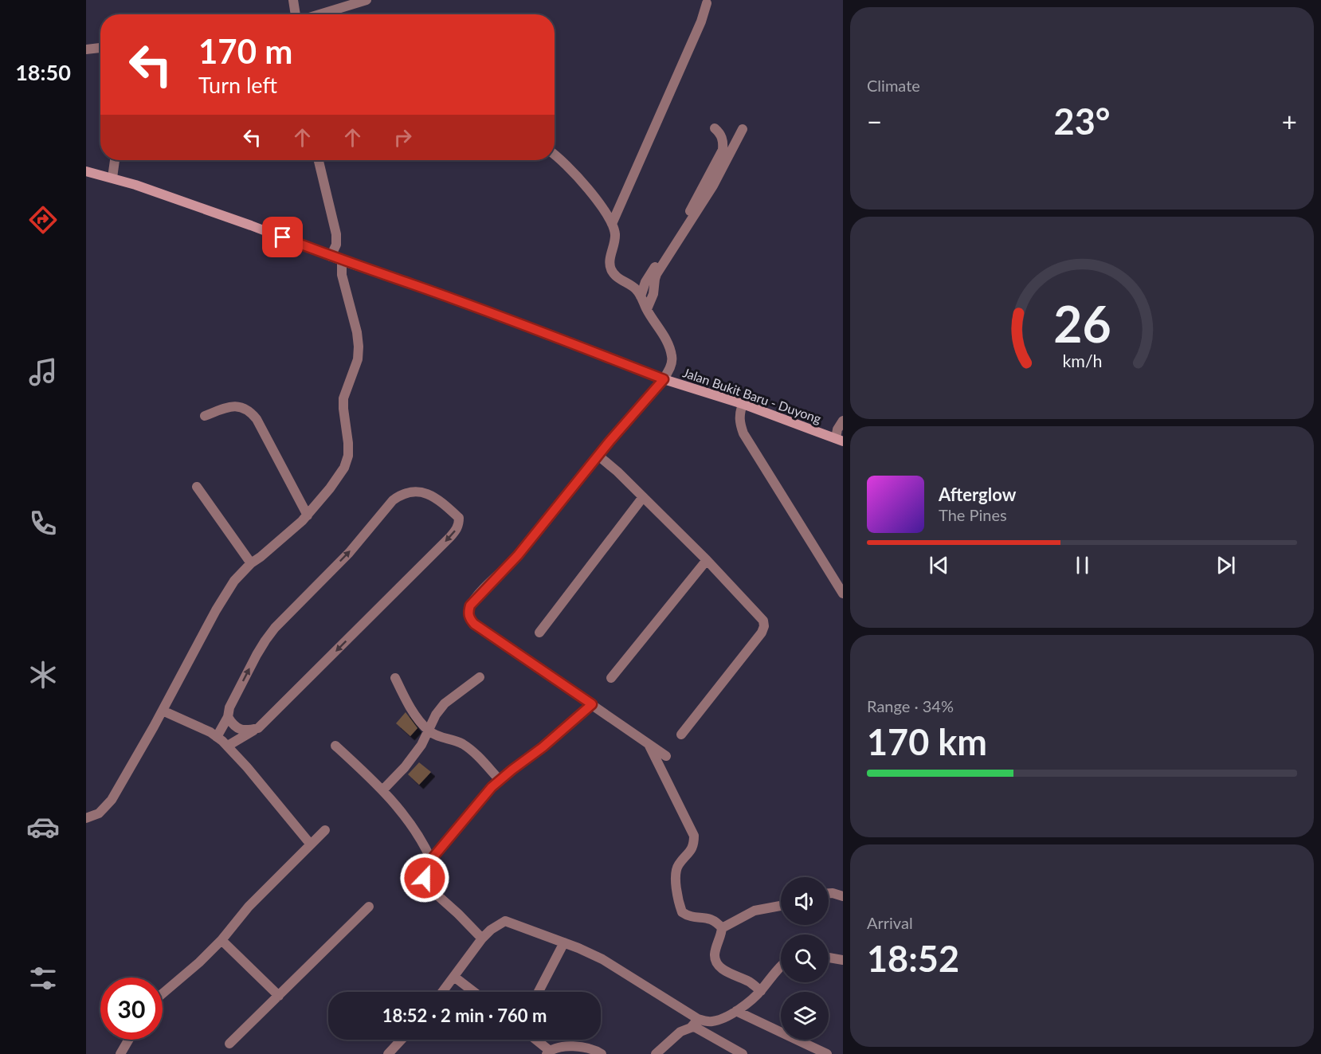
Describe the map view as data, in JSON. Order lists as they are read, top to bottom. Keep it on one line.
{"streets":{"main road":["Jalan Bukit Baru - Duyong"]},"page":{"tabs":"18:50","tile":["Climate",["Range · 34%","170 km"],["Arrival","18:52"]],"turn":["170 m","Turn left"],"heat":["−","23°","+"],"song":["Afterglow","The Pines"],"limit":"30","trip":"18:52 · 2 min · 760 m","gauge":["26","km/h"]}}
